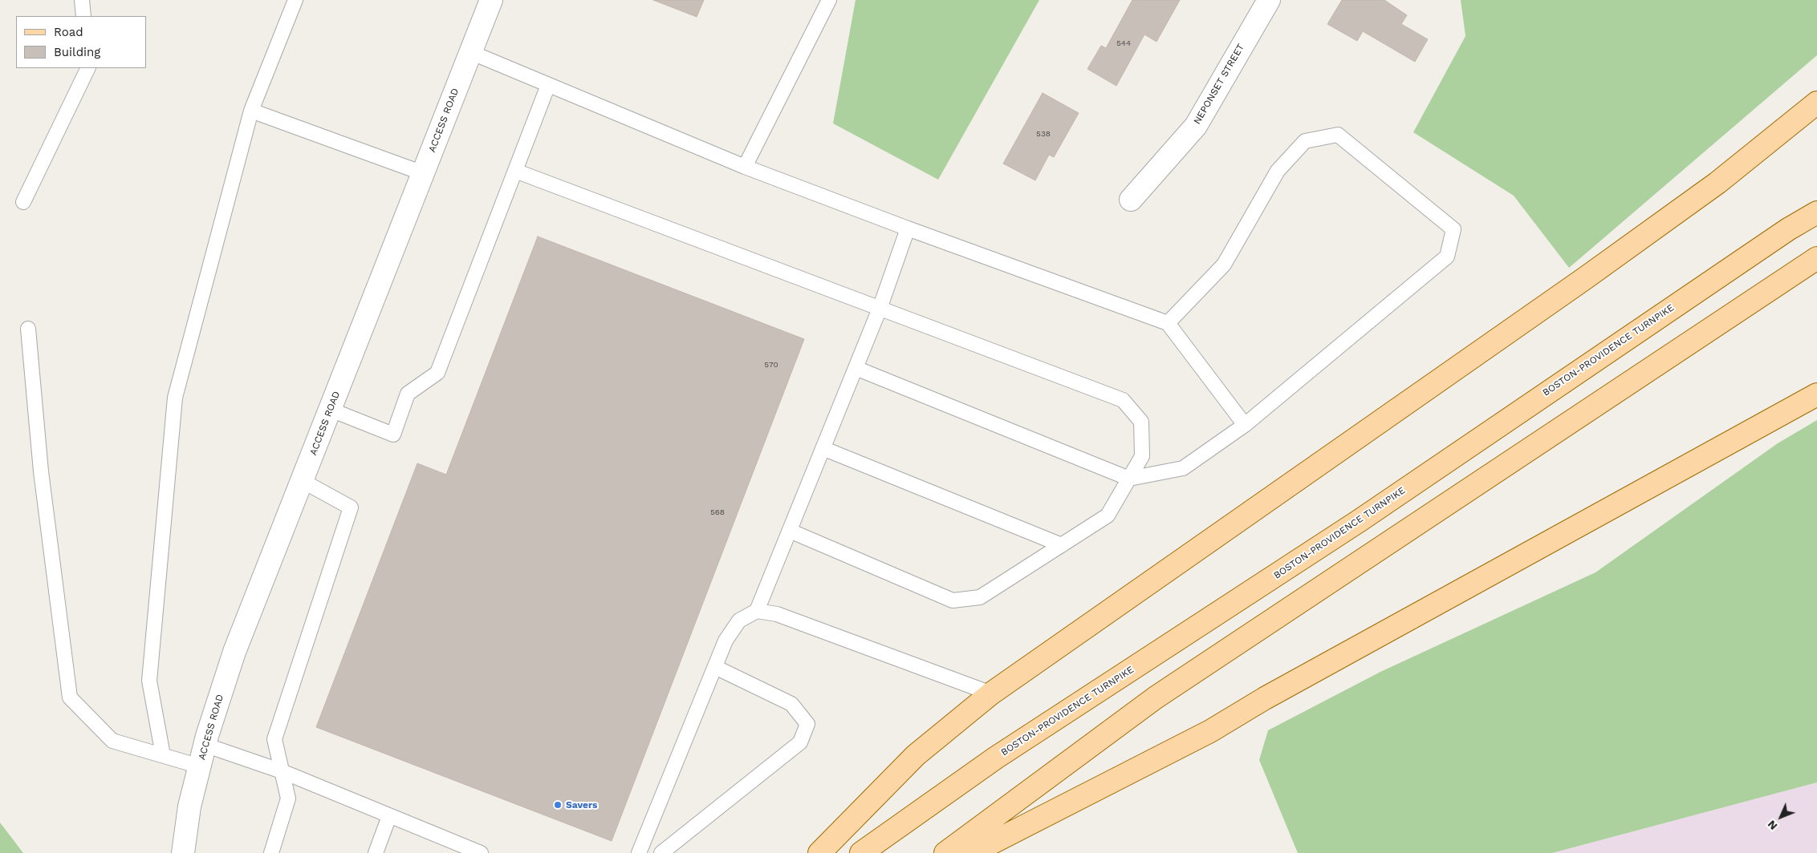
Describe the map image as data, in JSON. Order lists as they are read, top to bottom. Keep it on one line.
{"streets":{"main road":["BOSTON-PROVIDENCE TURNPIKE"],"street":["NEPONSET STREET","ACCESS ROAD"]},"places":["Savers"],"house_numbers":["544","538","570","568"],"legend":["Road","Building"],"north":"bottom left"}
